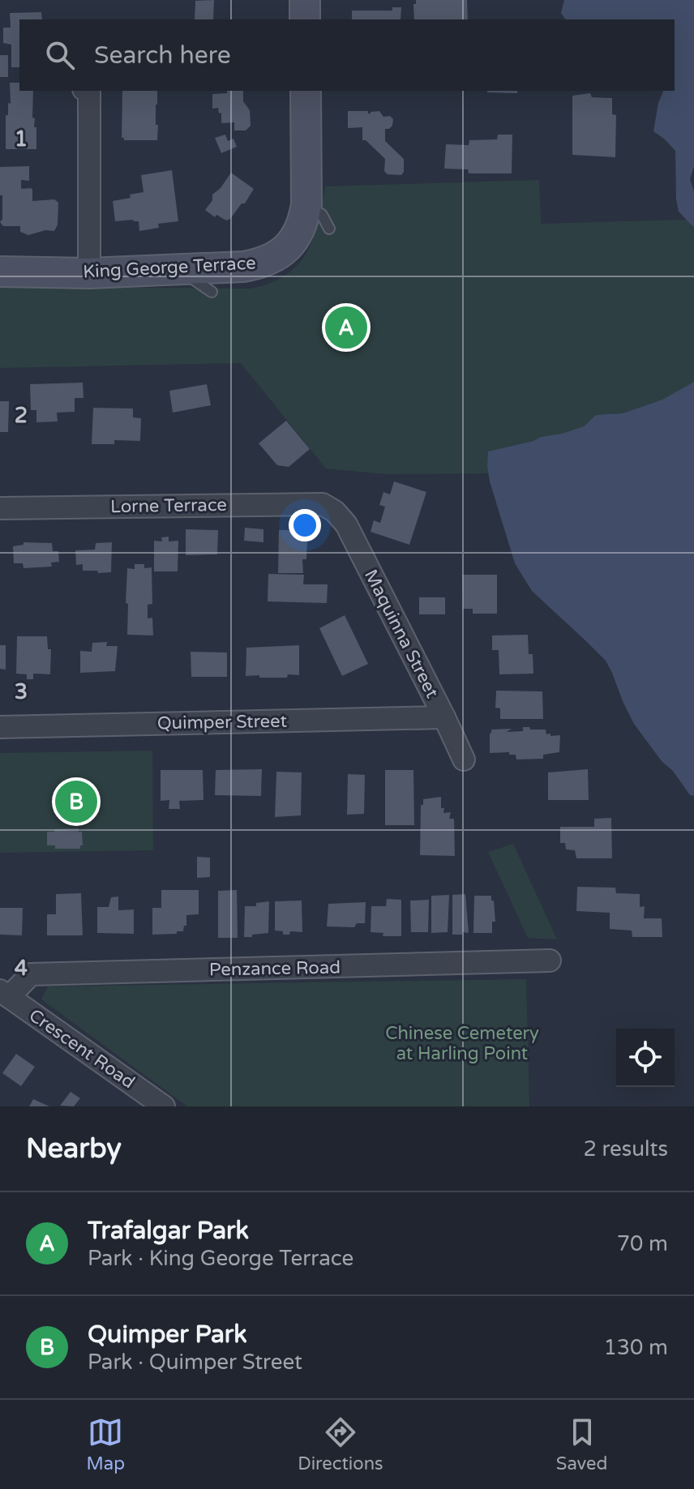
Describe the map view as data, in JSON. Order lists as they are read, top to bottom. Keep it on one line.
{"streets":{"main road":["King George Terrace"],"street":["Lorne Terrace","Maquinna Street","Quimper Street","Penzance Road","Crescent Road"]},"crossings":[["Lorne Terrace","Maquinna Street"],["Maquinna Street","Quimper Street"],["Penzance Road","Crescent Road"]],"parks":["Chinese Cemetery at Harling Point"],"page":{"search":"Search here","pins":["A","B"],"heading":["Nearby","2 results"],"list":[{"mark":"A","name":"Trafalgar Park","note":"Park · King George Terrace","value":"70 m"},{"mark":"B","name":"Quimper Park","note":"Park · Quimper Street","value":"130 m"}],"nav":["Map","Directions","Saved"]},"grid":{"rows":["1","2","3","4"]}}
